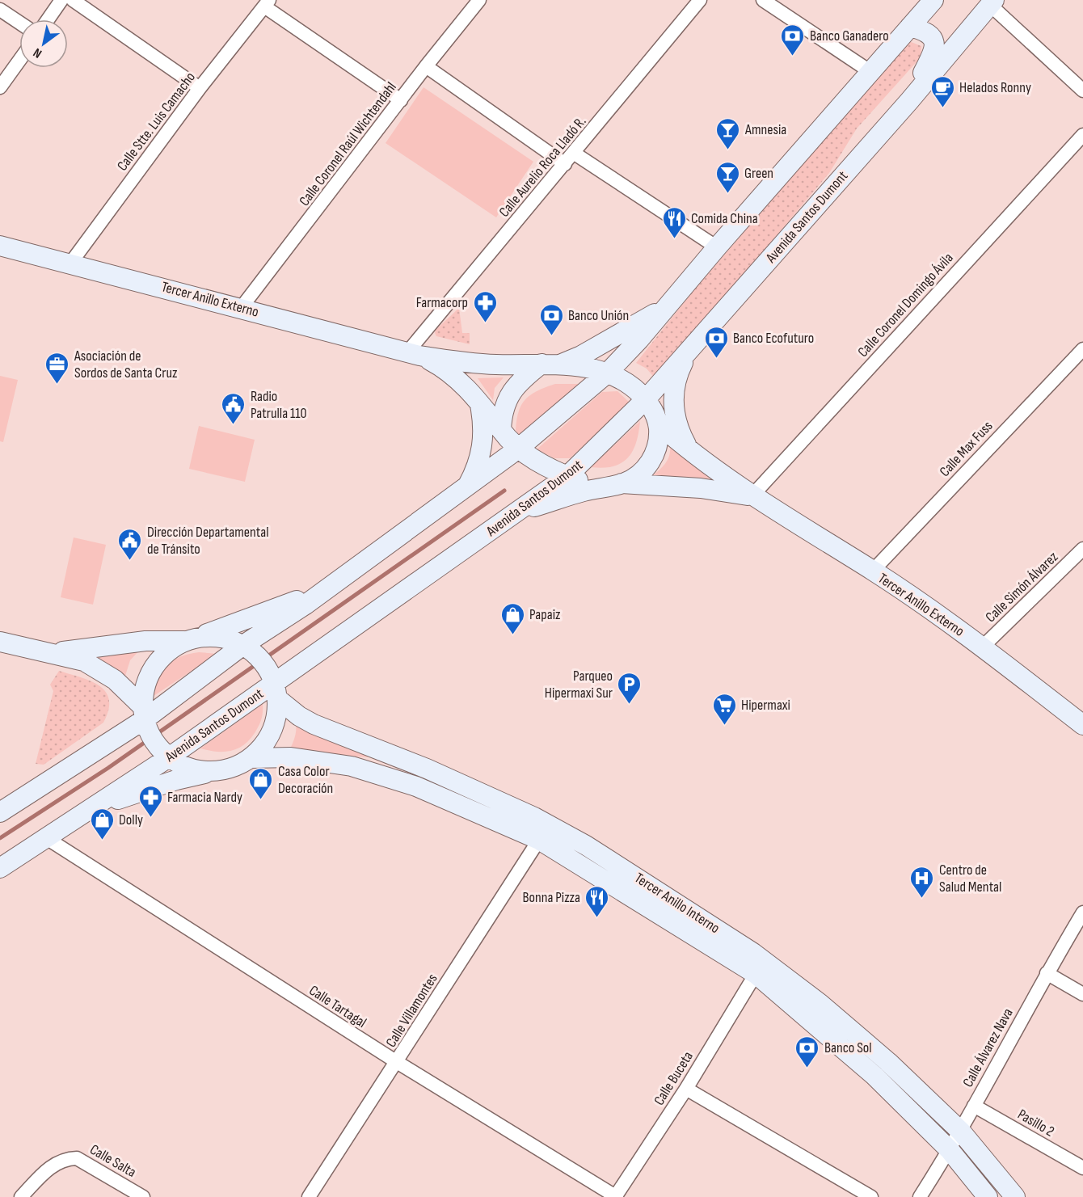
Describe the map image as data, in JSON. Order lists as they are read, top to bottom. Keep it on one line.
{"streets":{"main road":["Avenida Santos Dumont","Tercer Anillo Externo","Tercer Anillo Interno"],"street":["Calle Stte. Luis Camacho","Calle Coronel Raúl Wichtendahl","Calle Aurelio Roca Lladó R.","Calle Coronel Domingo Ávila","Calle Max Fuss","Calle Simón Álvarez","Calle Tartagal","Calle Villamontes","Calle Álvarez Nava","Calle Buceta","Pasillo 2","Calle Salta"]},"crossings":[["Calle Stte. Luis Camacho","Tercer Anillo Externo"],["Calle Coronel Raúl Wichtendahl","Tercer Anillo Externo"],["Calle Aurelio Roca Lladó R.","Tercer Anillo Externo"],["Avenida Santos Dumont","Tercer Anillo Externo"],["Avenida Santos Dumont","Tercer Anillo Interno"],["Avenida Santos Dumont","Calle Tartagal"],["Tercer Anillo Externo","Calle Coronel Domingo Ávila"],["Tercer Anillo Externo","Calle Max Fuss"],["Tercer Anillo Externo","Calle Simón Álvarez"],["Tercer Anillo Interno","Calle Villamontes"],["Tercer Anillo Interno","Calle Álvarez Nava"],["Tercer Anillo Interno","Calle Buceta"],["Calle Tartagal","Calle Villamontes"],["Calle Tartagal","Calle Buceta"],["Calle Álvarez Nava","Pasillo 2"]],"places":{"bank":["Banco Ganadero","Banco Unión","Banco Ecofuturo","Banco Sol"],"cafe":["Helados Ronny"],"bar":["Amnesia","Green"],"restaurant":["Comida China","Bonna Pizza"],"pharmacy":["Farmacorp","Farmacia Nardy"],"office":["Asociación de Sordos de Santa Cruz"],"public building":["Radio Patrulla 110","Dirección Departamental de Tránsito"],"shop":["Papaiz","Casa Color Decoración","Dolly"],"parking":["Parqueo Hipermaxi Sur"],"supermarket":["Hipermaxi"],"hospital":["Centro de Salud Mental"]},"north":"bottom left"}
